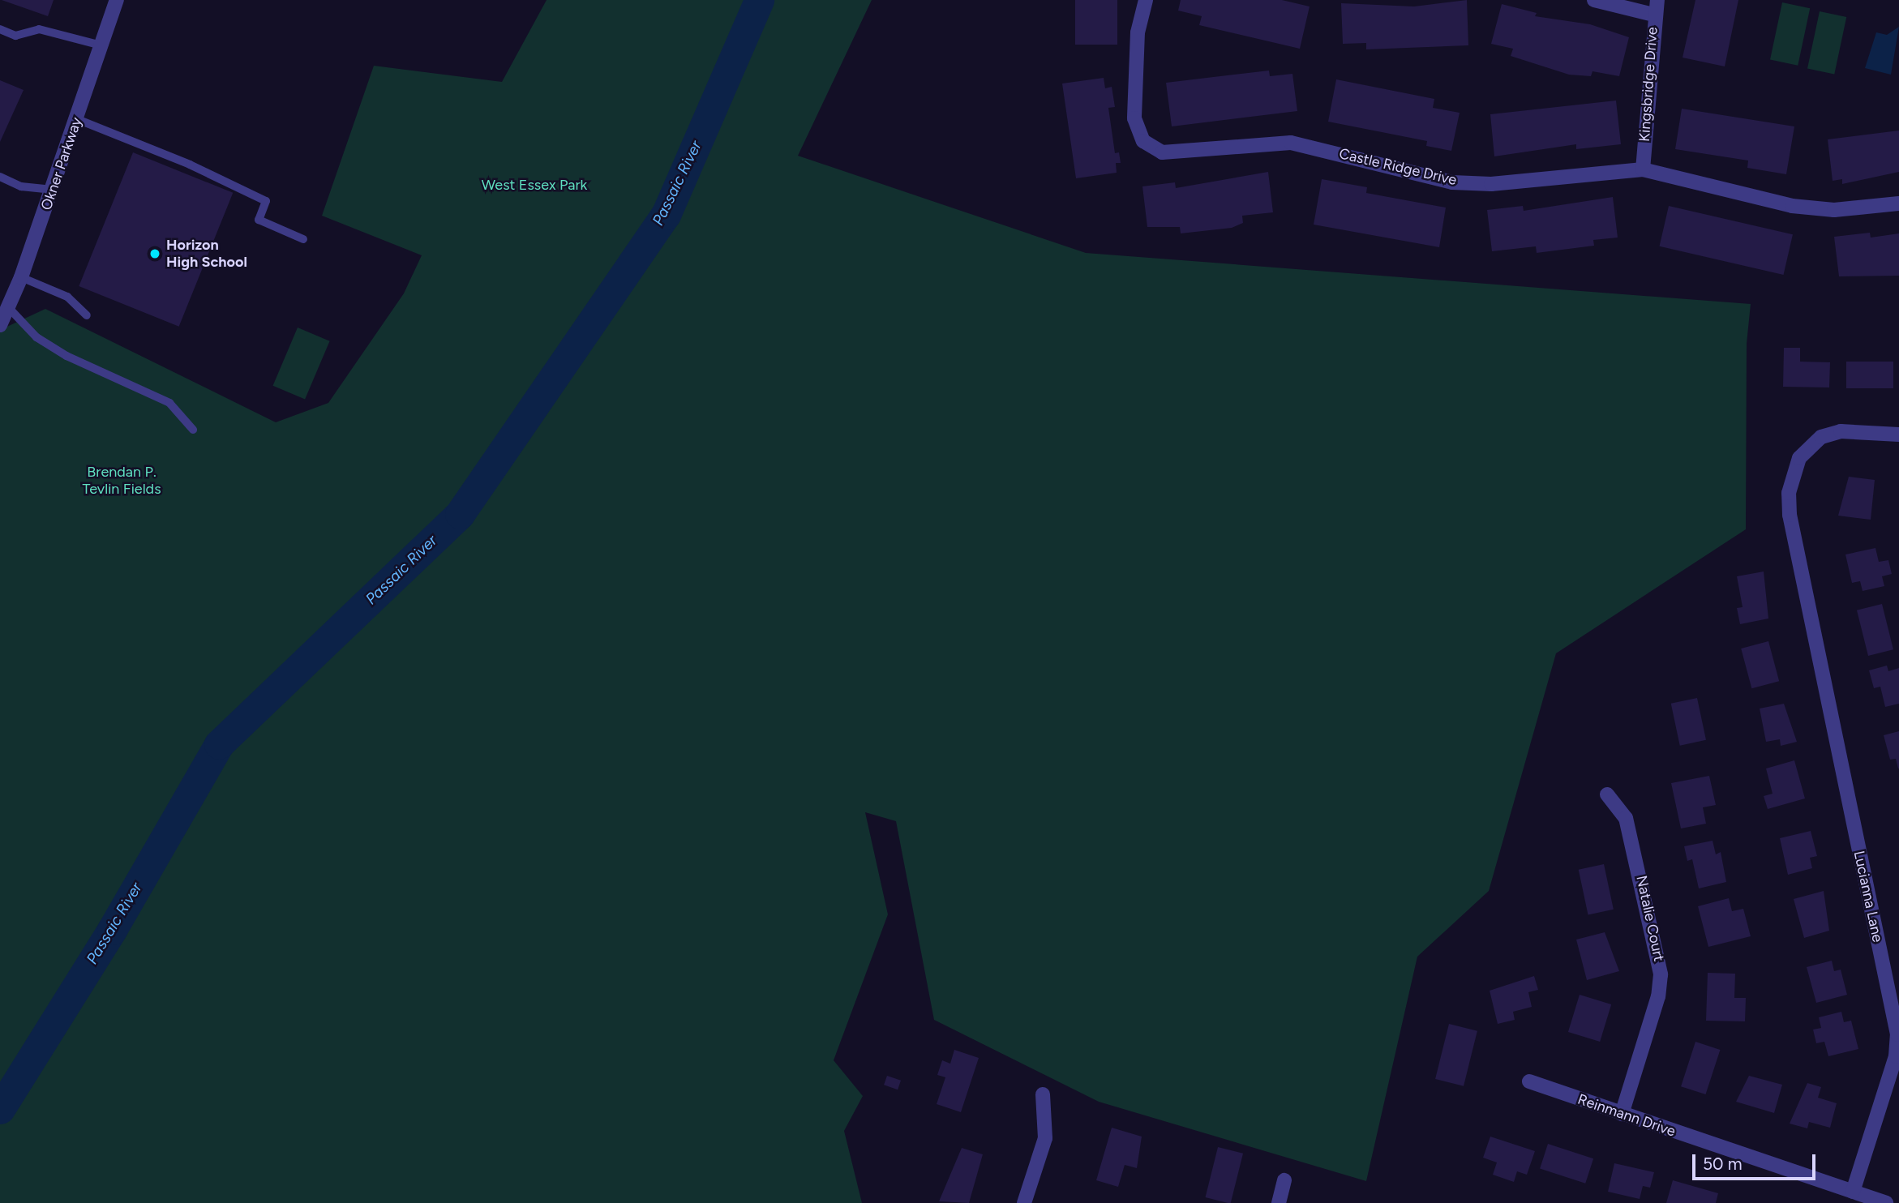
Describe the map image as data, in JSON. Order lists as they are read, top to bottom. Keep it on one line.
{"streets":{"street":["Kingsbridge Drive","Okner Parkway","Castle Ridge Drive","Lucianna Lane","Natalie Court","Reinmann Drive"]},"crossings":[["Kingsbridge Drive","Castle Ridge Drive"],["Lucianna Lane","Reinmann Drive"],["Natalie Court","Reinmann Drive"]],"water":["Passaic River"],"parks":["West Essex Park","Brendan P. Tevlin Fields"],"places":["Horizon High School"],"scale_bar":"50 m"}
